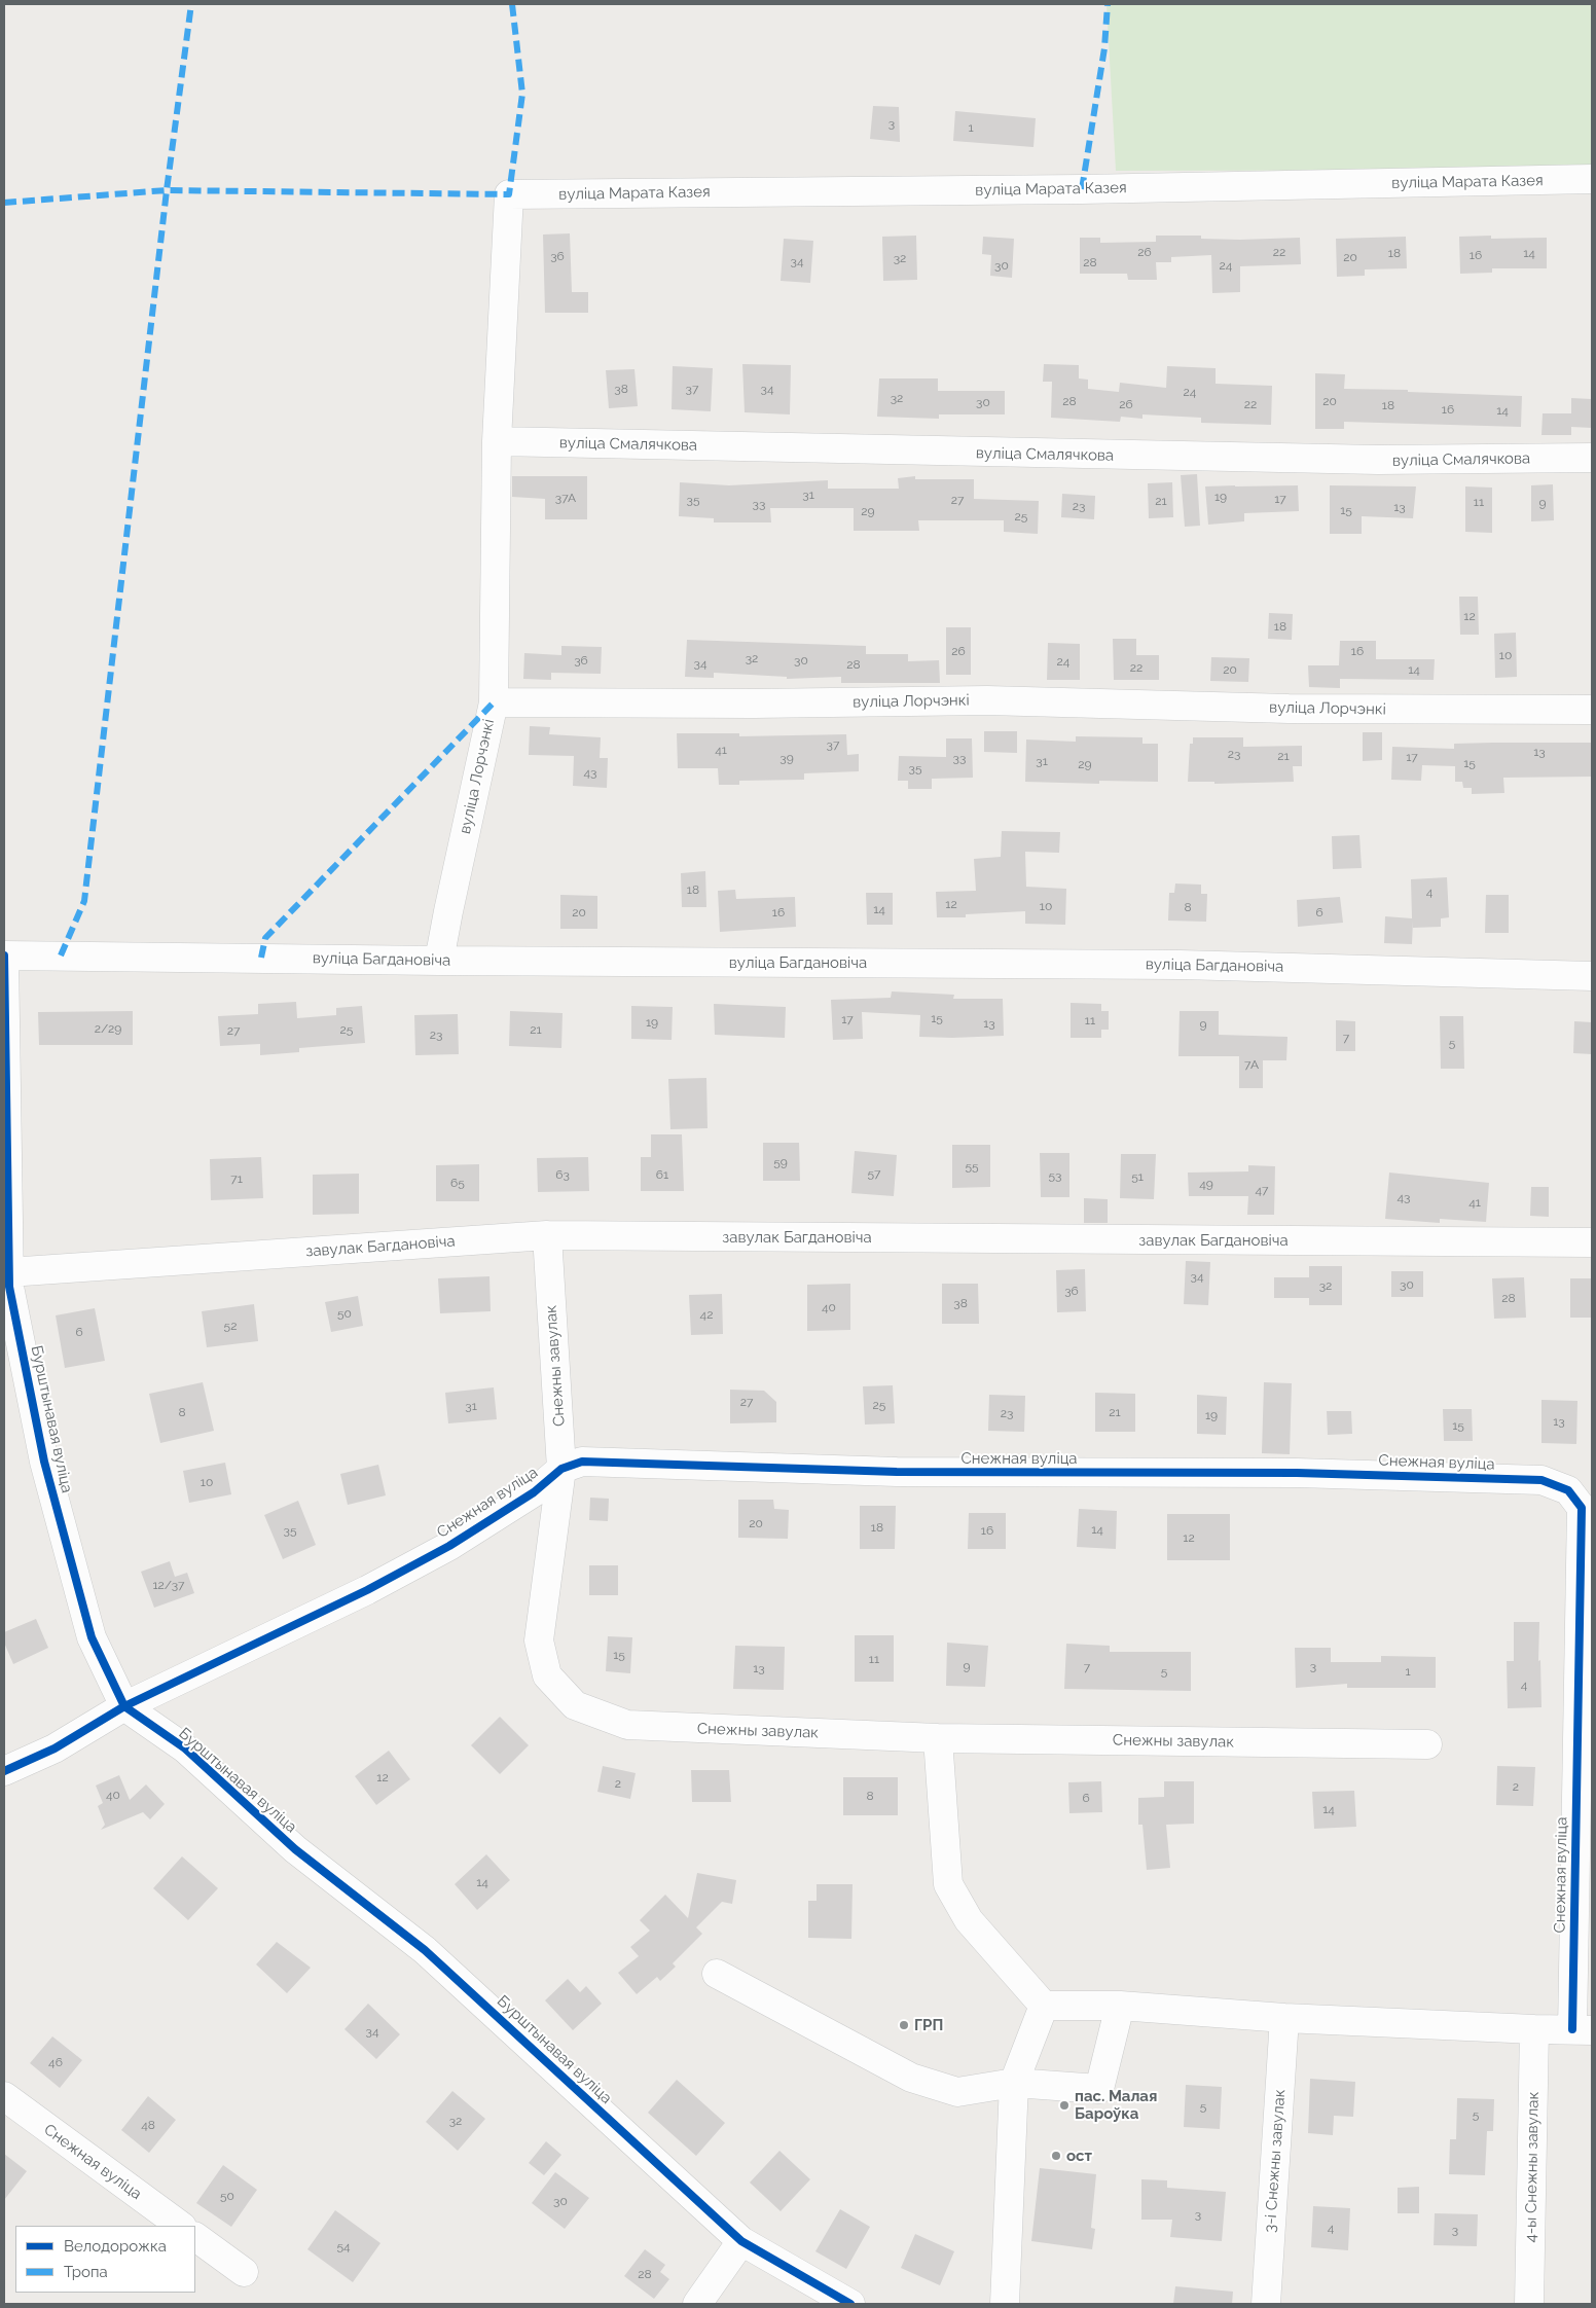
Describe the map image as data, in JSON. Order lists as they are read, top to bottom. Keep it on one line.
{"streets":{"street":["вуліца Марата Казея","вуліца Смалячкова","вуліца Лорчэнкі","вуліца Багдановіча","завулак Багдановіча","Снежны завулак","Бурштынавая вуліца","Снежная вуліца","3-і Снежны завулак","4-ы Снежны завулак"]},"crossings":[["вуліца Марата Казея","вуліца Смалячкова"],["вуліца Лорчэнкі","вуліца Багдановіча"],["вуліца Багдановіча","Бурштынавая вуліца"],["завулак Багдановіча","Снежны завулак"],["завулак Багдановіча","Бурштынавая вуліца"],["Снежны завулак","Снежная вуліца"],["Бурштынавая вуліца","Снежная вуліца"]],"places":["ГРП","пас. Малая Бароўка","ост"],"house_numbers":["3","1","26","22","18","14","16","36","20","32","34","28","30","24","38","37","34","24","32","28","20","30","26","22","18","16","14","31","19","37А","17","35","27","21","11","9","33","23","13","15","29","25","12","18","26","16","10","32","36","30","24","34","28","22","20","14","37","41","13","23","21","17","39","33","31","15","29","35","43","18","4","12","10","8","14","20","16","6","15","17","11","19","13","9","2/29","25","21","27","23","7","5","7А","59","55","57","63","61","53","51","71","65","49","47","43","41","34","30","32","36","28","38","40","50","42","52","6","27","25","31","8","21","23","19","13","15","10","20","18","14","35","16","12","12/37","15","11","9","3","7","13","5","1","4","12","2","2","40","8","6","14","14","34","46","5","5","32","48","50","30","3","4","3","54","28"],"legend":["Велодорожка","Тропа"]}
